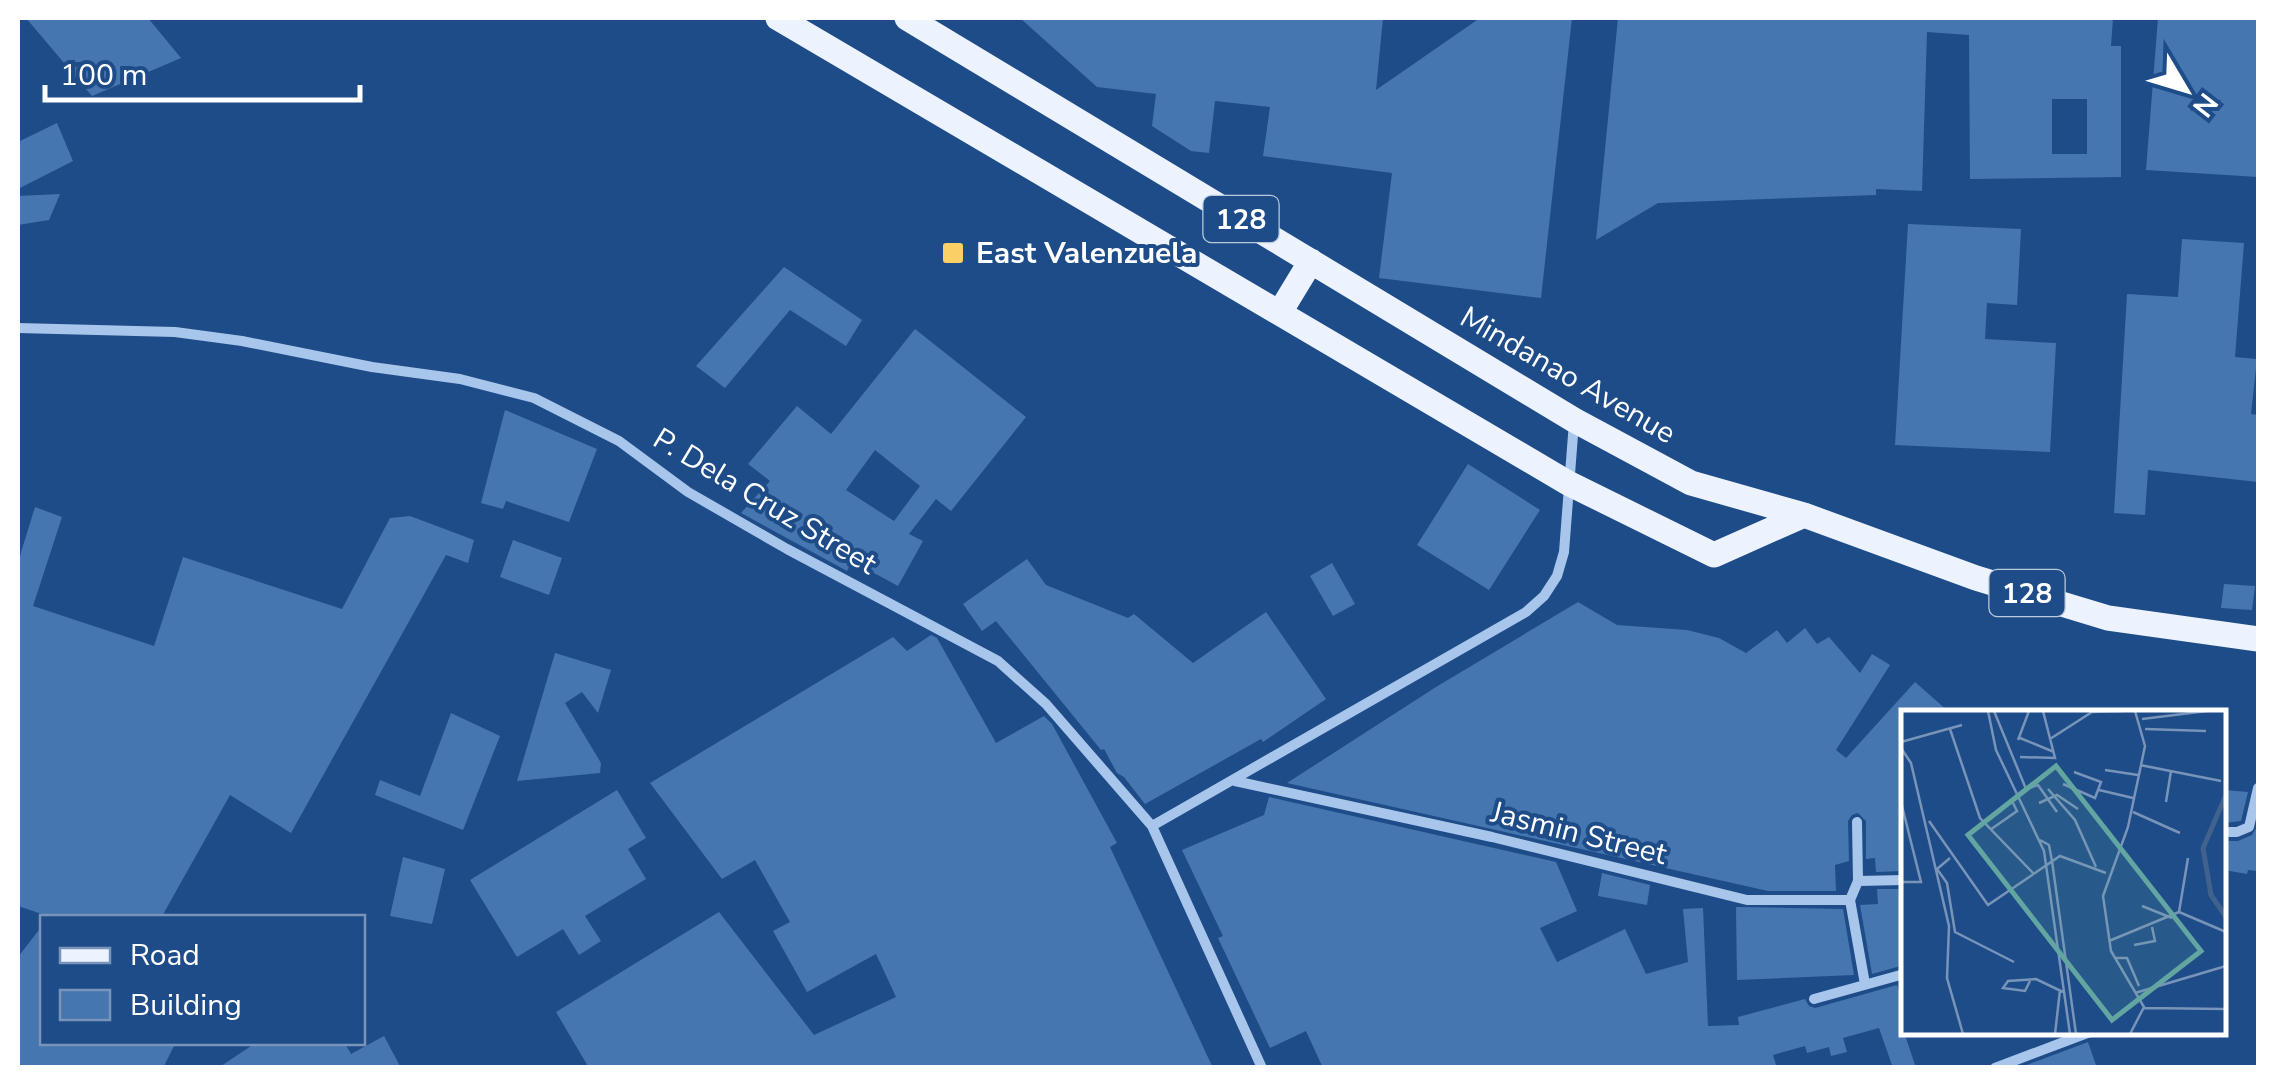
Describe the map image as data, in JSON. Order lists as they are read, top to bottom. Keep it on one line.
{"streets":{"main road":["128","Mindanao Avenue"],"street":["P. Dela Cruz Street","Jasmin Street"]},"crossings":[["128","Mindanao Avenue"]],"places":{"transit":["East Valenzuela"]},"legend":["Road","Building"],"scale_bar":"100 m","north":"bottom right"}
